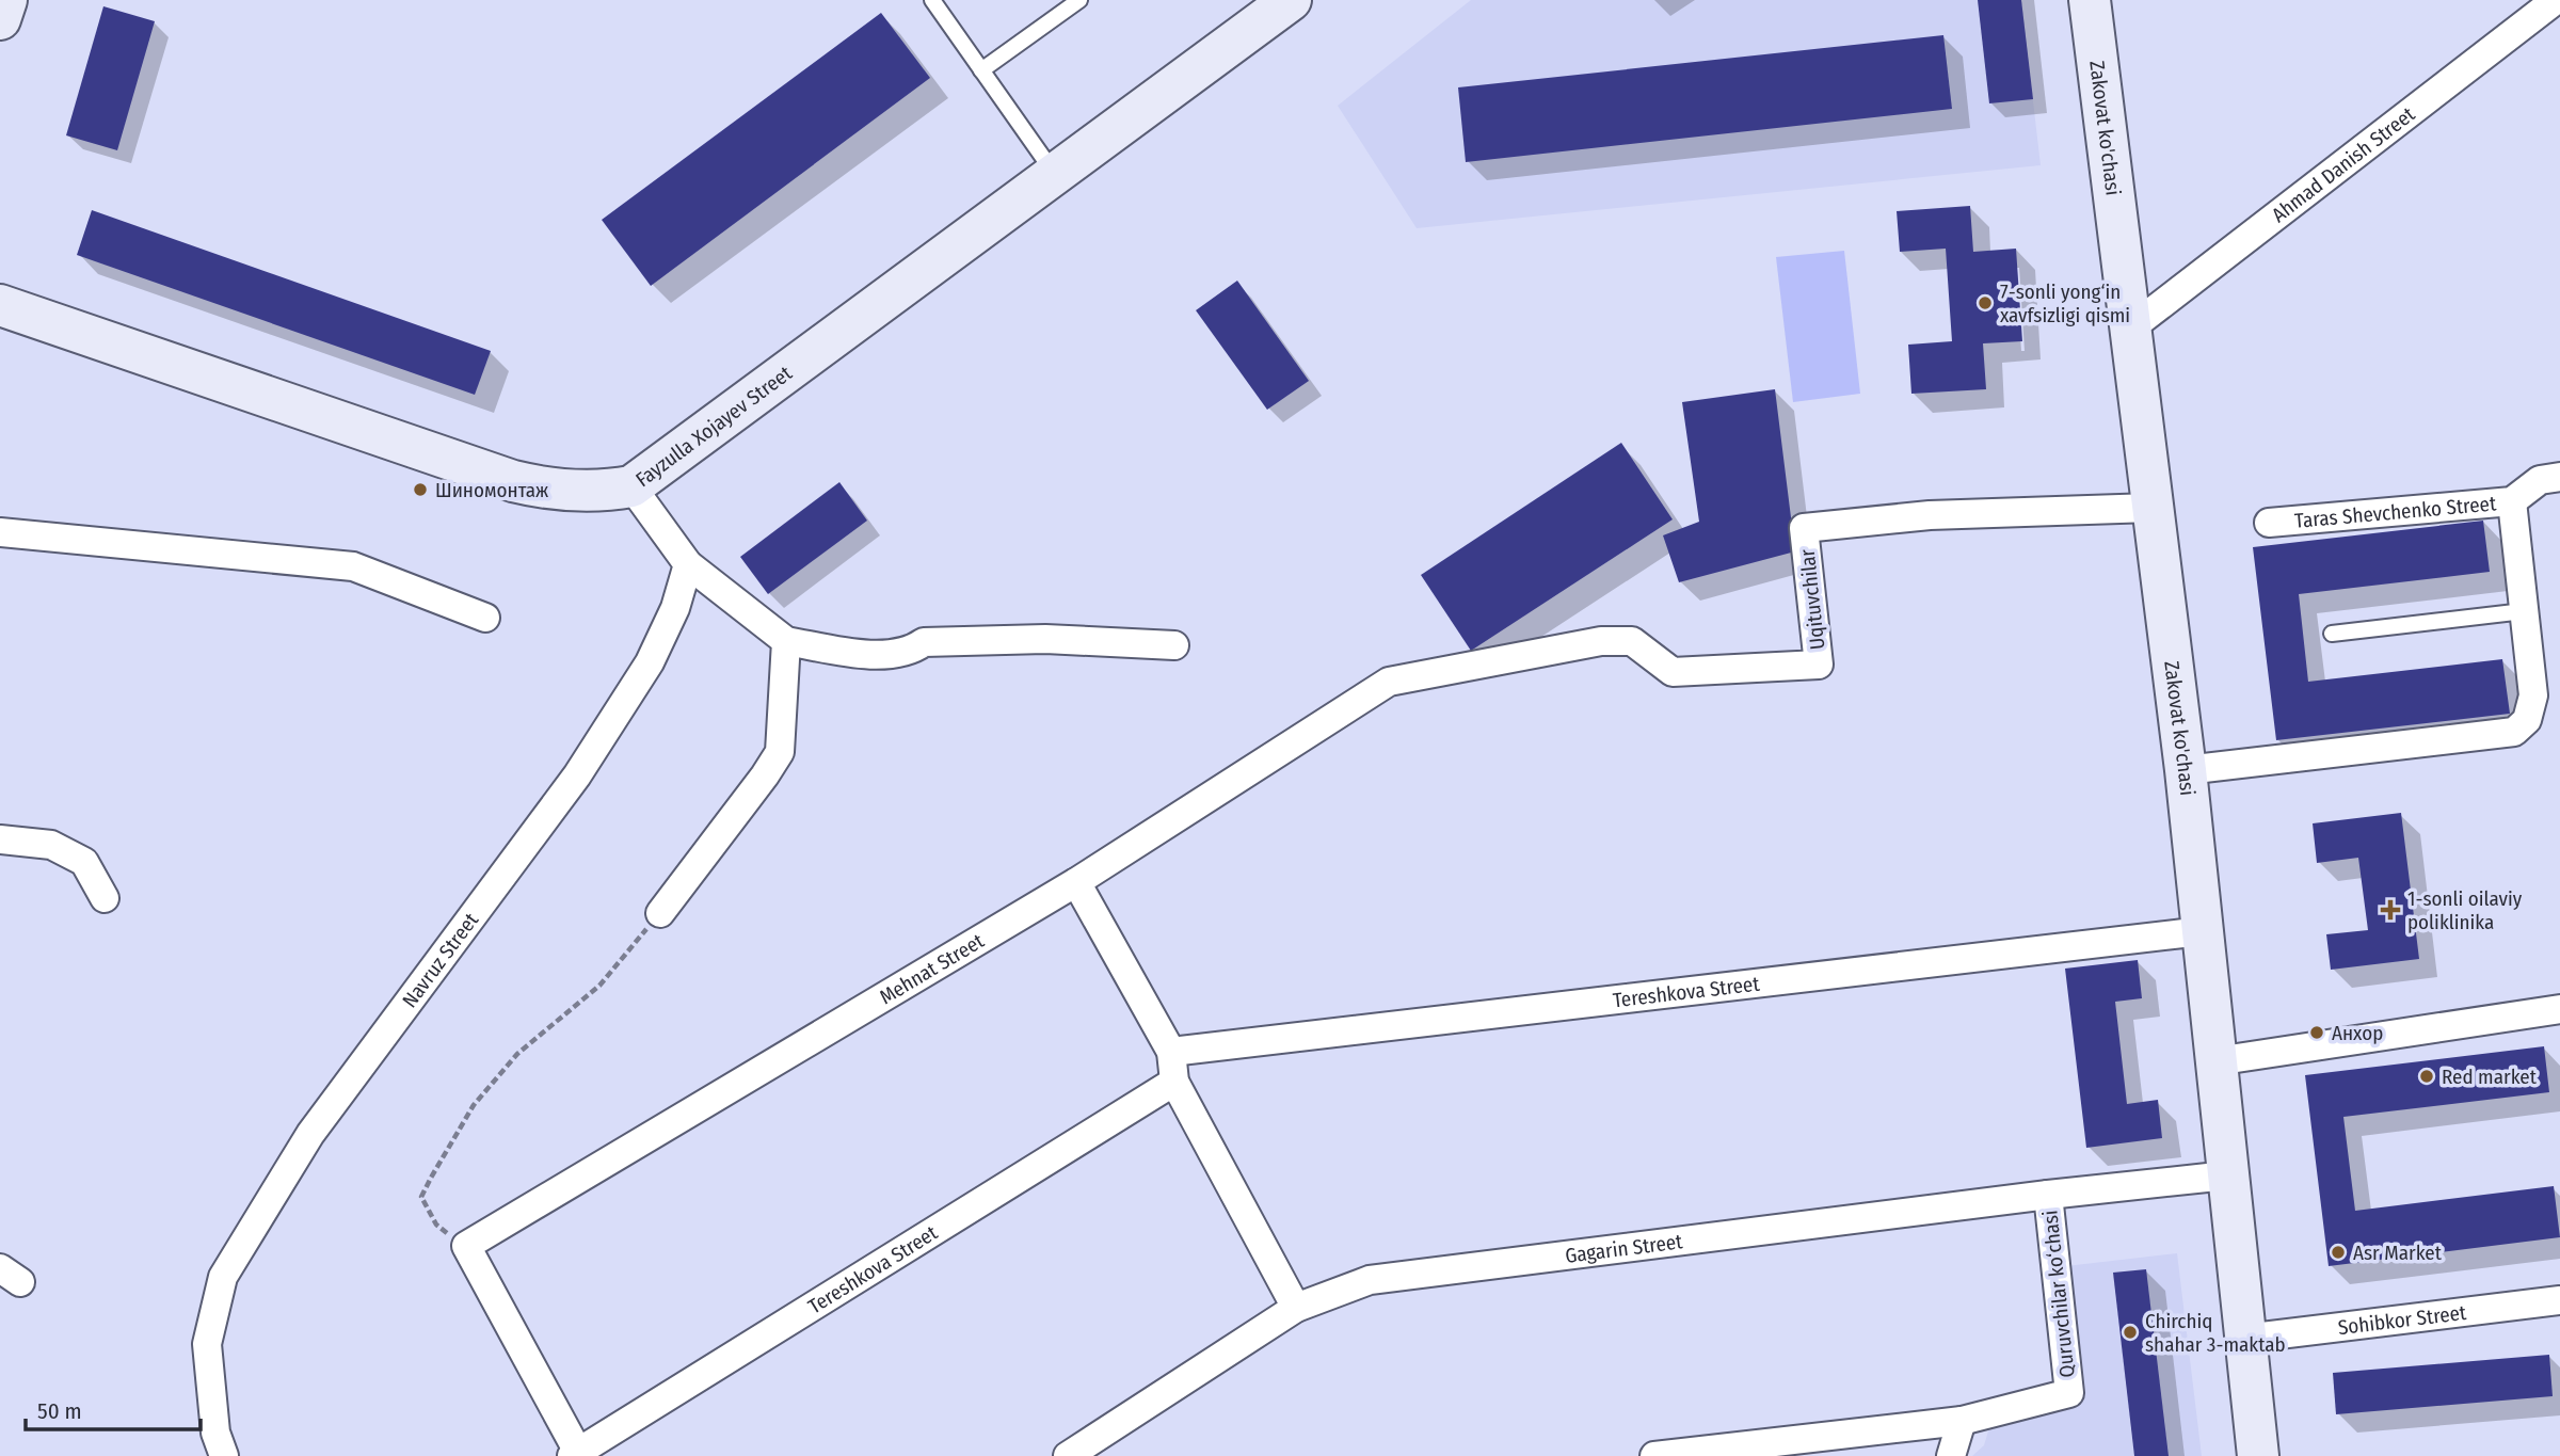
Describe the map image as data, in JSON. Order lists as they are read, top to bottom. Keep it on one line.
{"streets":{"main road":["Zakovat ko'chasi","Fayzulla Xojayev Street"],"street":["Ahmad Danish Street","Taras Shevchenko Street","Uqituvchilar","Navruz Street","Mehnat Street","Tereshkova Street","Gagarin Street","Sohibkor Street"]},"crossings":[["Zakovat ko'chasi","Ahmad Danish Street"],["Zakovat ko'chasi","Uqituvchilar"],["Zakovat ko'chasi","Tereshkova Street"],["Zakovat ko'chasi","Gagarin Street"],["Zakovat ko'chasi","Sohibkor Street"],["Uqituvchilar","Mehnat Street"]],"places":{"other":["7-sonli yong‘in xavfsizligi qismi","Шиномонтаж","Анхор","Red market","Asr Market","Chirchiq shahar 3-maktab"],"health":["1-sonli oilaviy poliklinika"]},"scale_bar":"50 m"}
